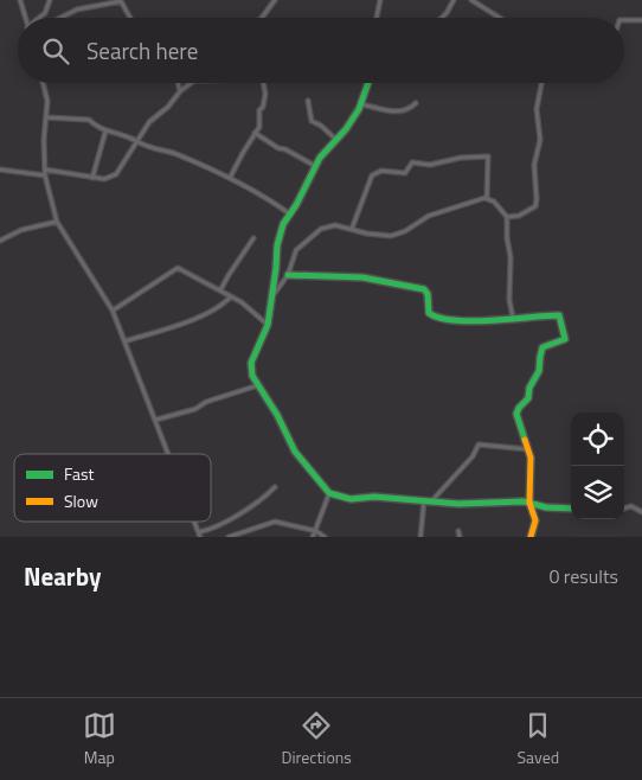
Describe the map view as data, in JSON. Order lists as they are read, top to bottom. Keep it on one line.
{"legend":["Fast","Slow"],"page":{"search":"Search here","heading":["Nearby","0 results"],"nav":["Map","Directions","Saved"]}}
